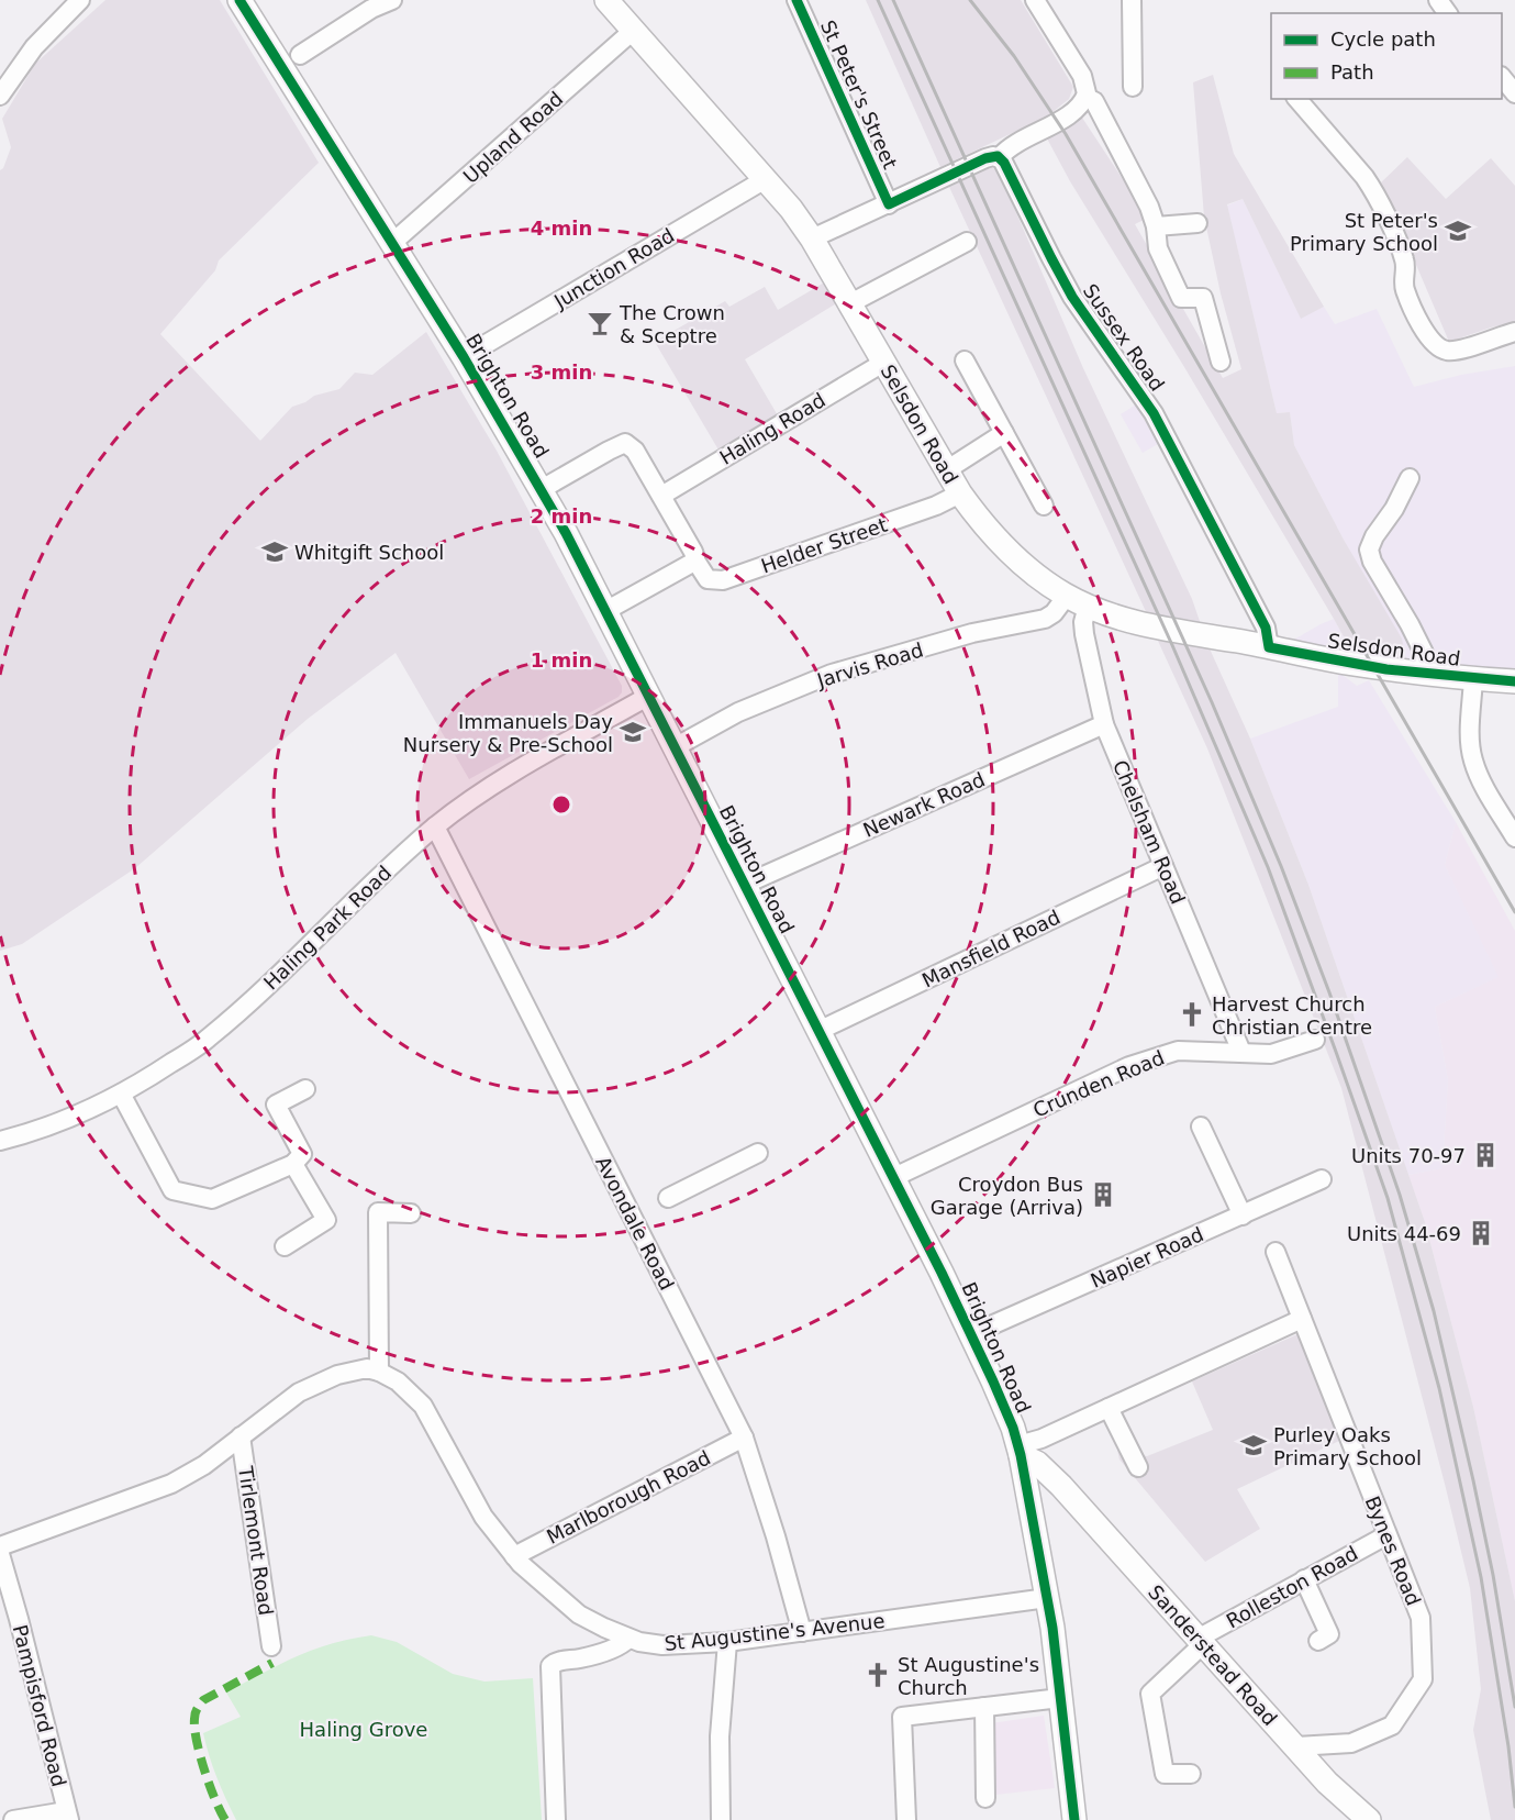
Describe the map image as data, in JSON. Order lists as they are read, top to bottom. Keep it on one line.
{"streets":{"main road":["Brighton Road","Selsdon Road","Sanderstead Road"],"street":["St Peter's Street","Upland Road","Junction Road","Sussex Road","Haling Road","Helder Street","Jarvis Road","Newark Road","Chelsham Road","Haling Park Road","Mansfield Road","Crunden Road","Avondale Road","Napier Road","Marlborough Road","Tirlemont Road","Bynes Road","Rolleston Road","St Augustine's Avenue","Pampisford Road"]},"crossings":[["Upland Road","Brighton Road"],["Upland Road","Selsdon Road"],["Junction Road","Brighton Road"],["Junction Road","Selsdon Road"],["Sussex Road","Selsdon Road"],["Brighton Road","Jarvis Road"],["Brighton Road","Newark Road"],["Brighton Road","Haling Park Road"],["Brighton Road","Mansfield Road"],["Brighton Road","Crunden Road"],["Brighton Road","Napier Road"],["Brighton Road","St Augustine's Avenue"],["Brighton Road","Sanderstead Road"],["Selsdon Road","Haling Road"],["Selsdon Road","Helder Street"],["Selsdon Road","Jarvis Road"],["Selsdon Road","Chelsham Road"],["Jarvis Road","Chelsham Road"],["Newark Road","Chelsham Road"],["Chelsham Road","Mansfield Road"],["Chelsham Road","Crunden Road"],["Haling Park Road","Avondale Road"],["Avondale Road","Marlborough Road"],["Avondale Road","St Augustine's Avenue"],["Marlborough Road","St Augustine's Avenue"],["Bynes Road","Rolleston Road"],["Bynes Road","Sanderstead Road"],["Rolleston Road","Sanderstead Road"]],"parks":["Haling Grove"],"places":{"school or university":["St Peter's Primary School","Whitgift School","Immanuels Day Nursery & Pre-School","Purley Oaks Primary School"],"bar":["The Crown & Sceptre"],"church":["Harvest Church Christian Centre","St Augustine's Church"],"building":["Units 70-97","Croydon Bus Garage (Arriva)","Units 44-69"]},"legend":["Cycle path","Path"],"rings":["4 min","3 min","2 min","1 min"]}
